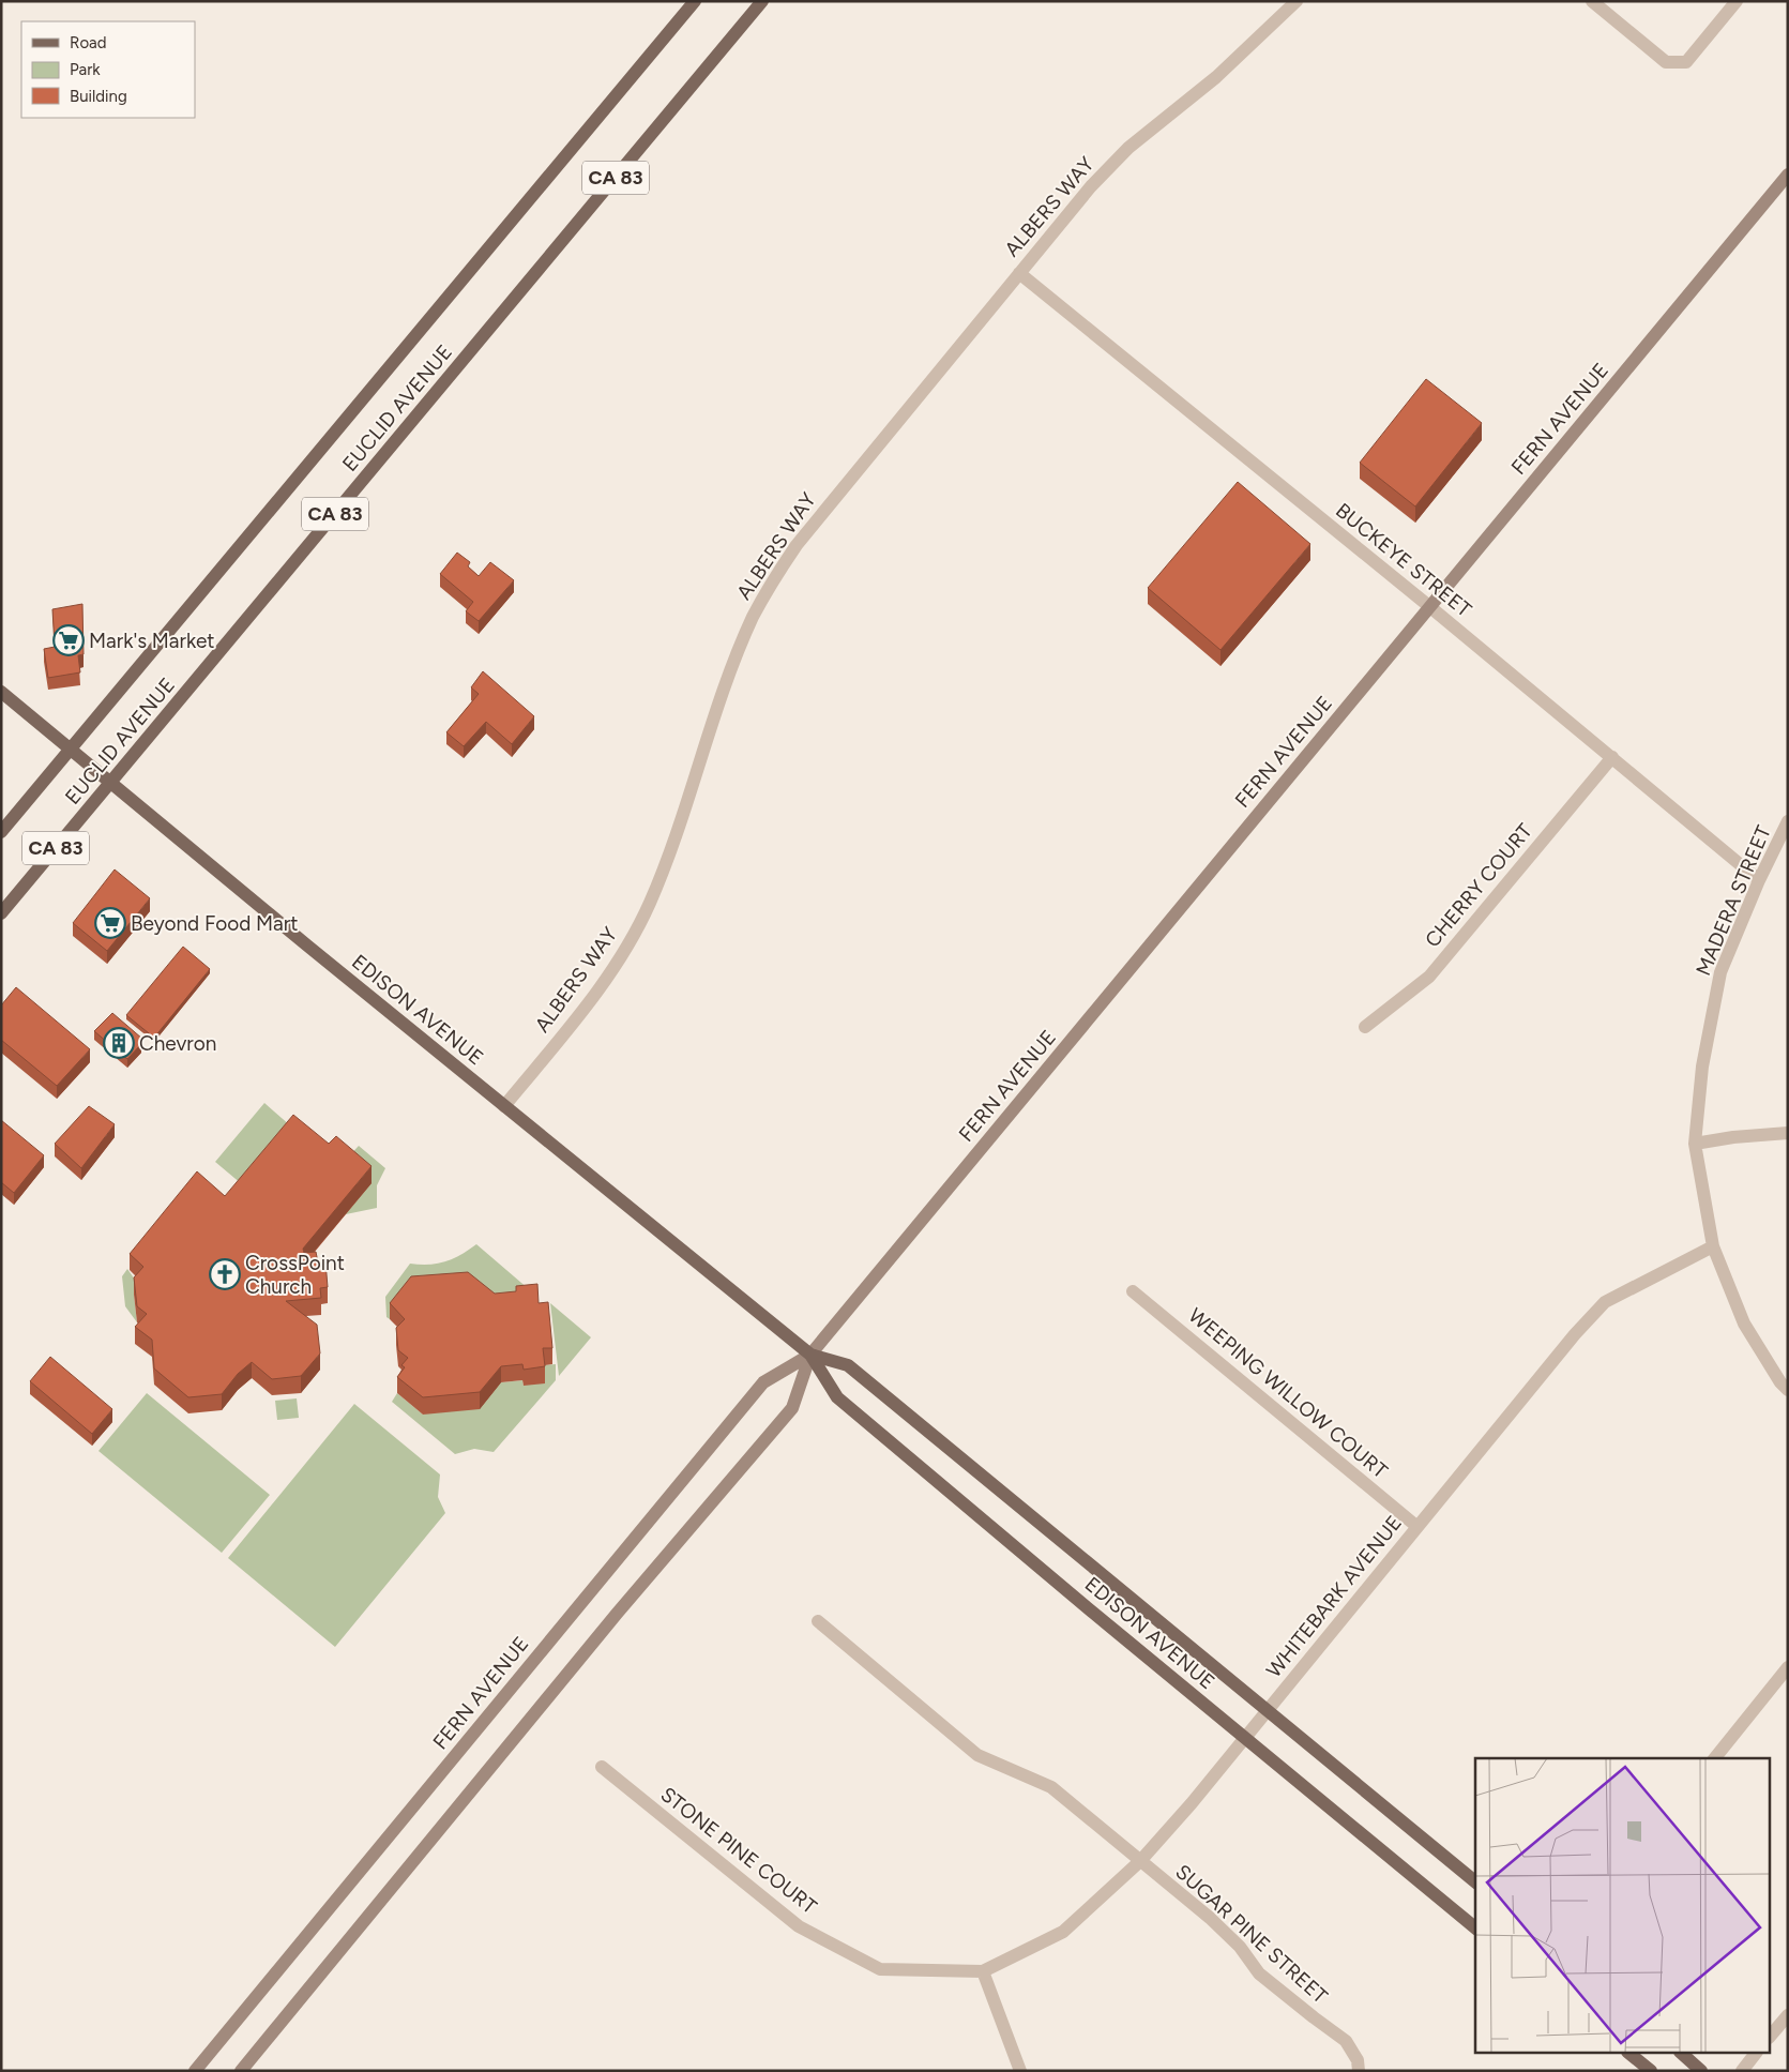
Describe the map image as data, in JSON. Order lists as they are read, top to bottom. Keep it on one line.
{"streets":{"main road":["CA 83","EUCLID AVENUE","EDISON AVENUE"],"street":["ALBERS WAY","FERN AVENUE","BUCKEYE STREET","CHERRY COURT","MADERA STREET","WEEPING WILLOW COURT","WHITEBARK AVENUE","STONE PINE COURT","SUGAR PINE STREET"]},"crossings":[["ALBERS WAY","BUCKEYE STREET"],["ALBERS WAY","EDISON AVENUE"],["EUCLID AVENUE","EDISON AVENUE"],["FERN AVENUE","BUCKEYE STREET"],["FERN AVENUE","EDISON AVENUE"],["BUCKEYE STREET","CHERRY COURT"],["BUCKEYE STREET","MADERA STREET"],["MADERA STREET","WHITEBARK AVENUE"],["EDISON AVENUE","WHITEBARK AVENUE"],["WEEPING WILLOW COURT","WHITEBARK AVENUE"],["WHITEBARK AVENUE","STONE PINE COURT"],["WHITEBARK AVENUE","SUGAR PINE STREET"]],"places":{"supermarket":["Mark's Market","Beyond Food Mart"],"building":["Chevron"],"church":["CrossPoint Church"]},"legend":["Road","Park","Building"]}
